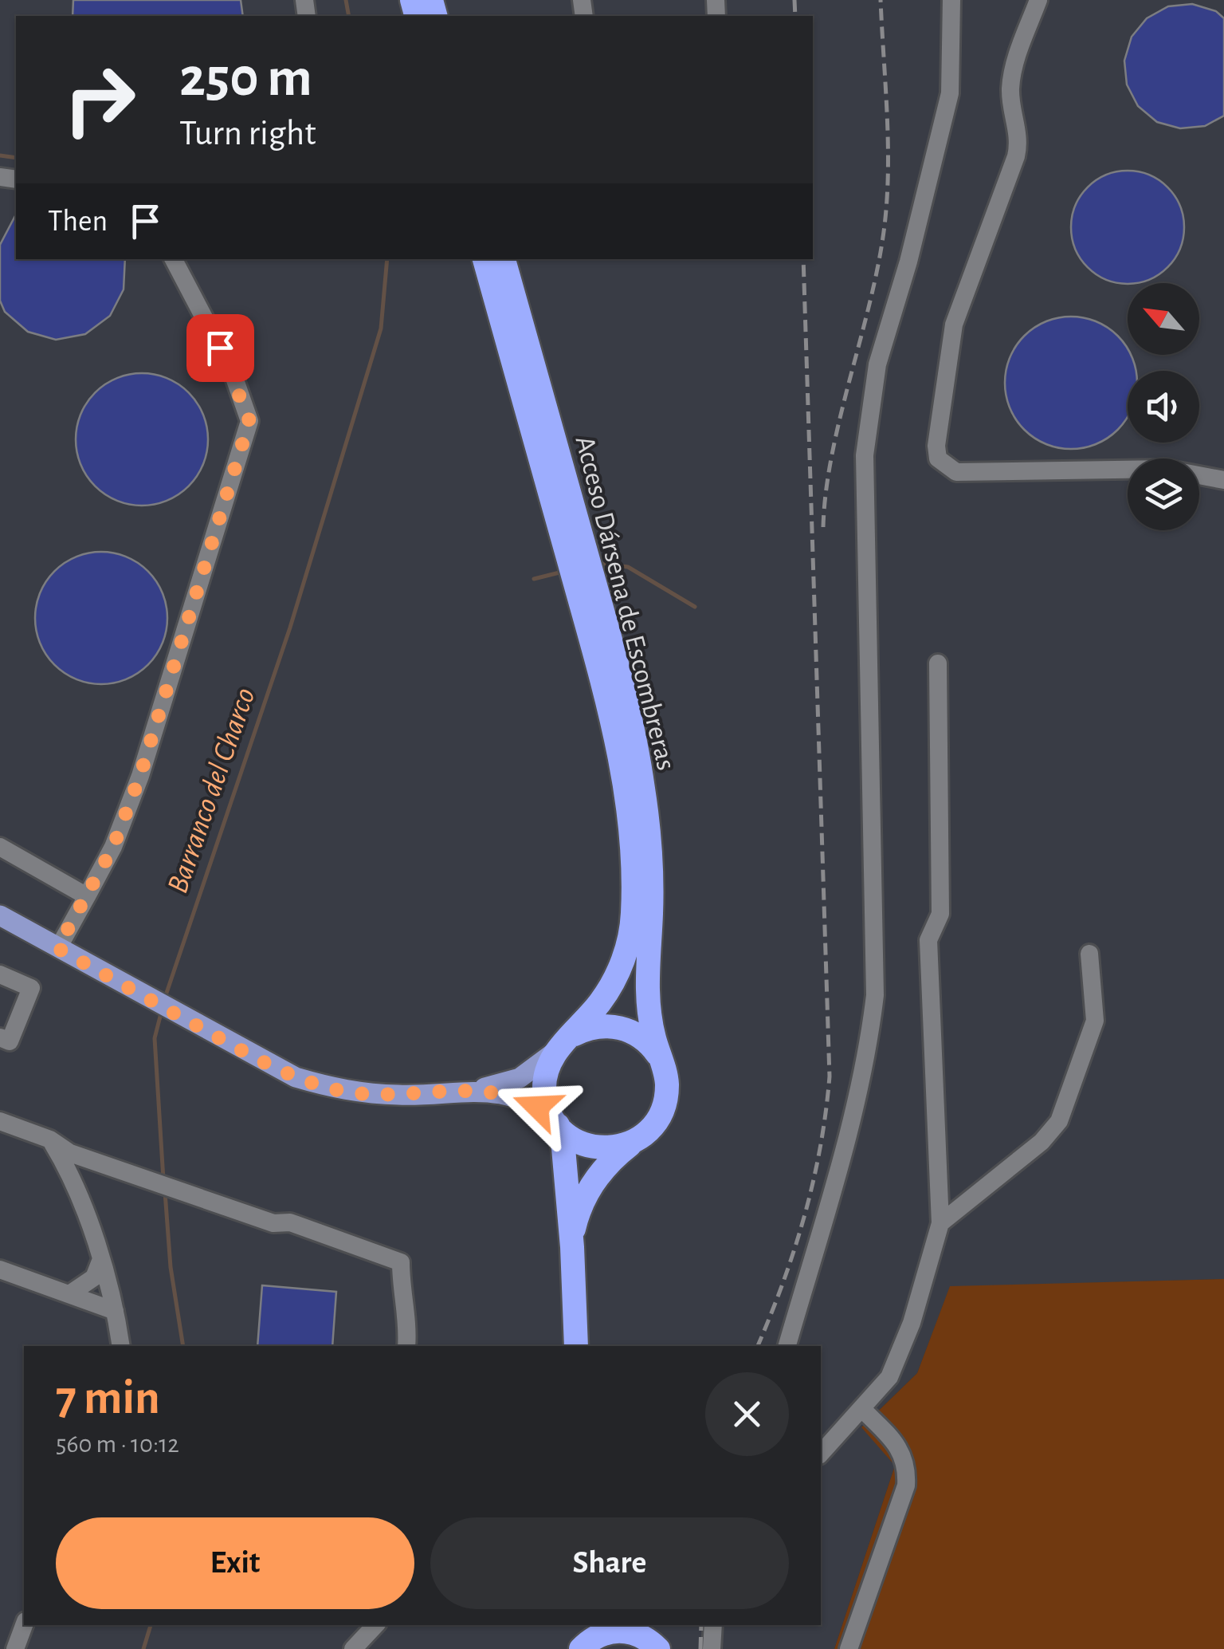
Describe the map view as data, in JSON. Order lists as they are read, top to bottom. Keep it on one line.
{"streets":{"highway":["Acceso Dársena de Escombreras"]},"water":["Barranco del Charco"],"north":"top left","page":{"turn":["250 m","Turn right"],"then":"Then","heading":["7 min","560 m · 10:12"],"buttons":["Exit","Share"]}}
